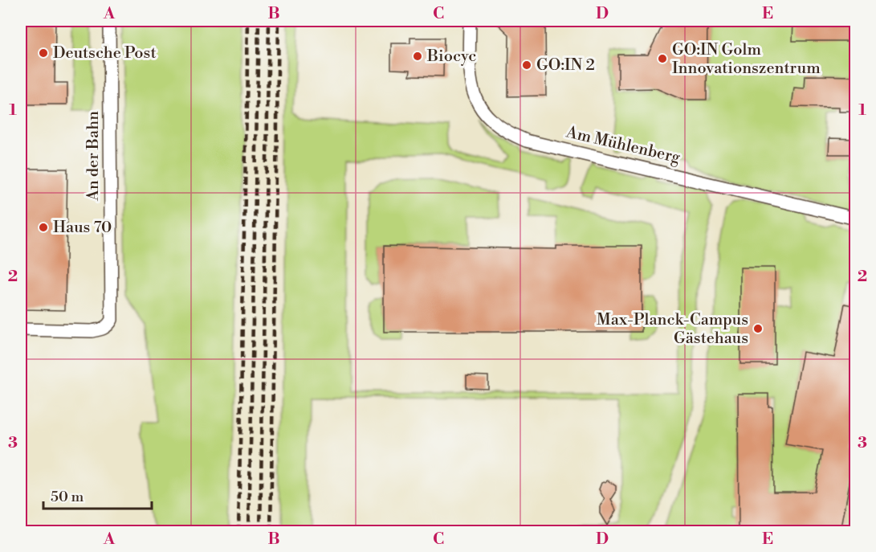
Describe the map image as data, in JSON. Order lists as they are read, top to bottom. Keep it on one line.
{"streets":{"street":["Am Mühlenberg","An der Bahn"]},"places":["Deutsche Post","Biocyc","GO:IN Golm Innovationszentrum","GO:IN 2","Haus 70","Max-Planck-Campus Gästehaus"],"scale_bar":"50 m","grid":{"columns":["A","B","C","D","E"],"rows":["1","2","3"]}}
